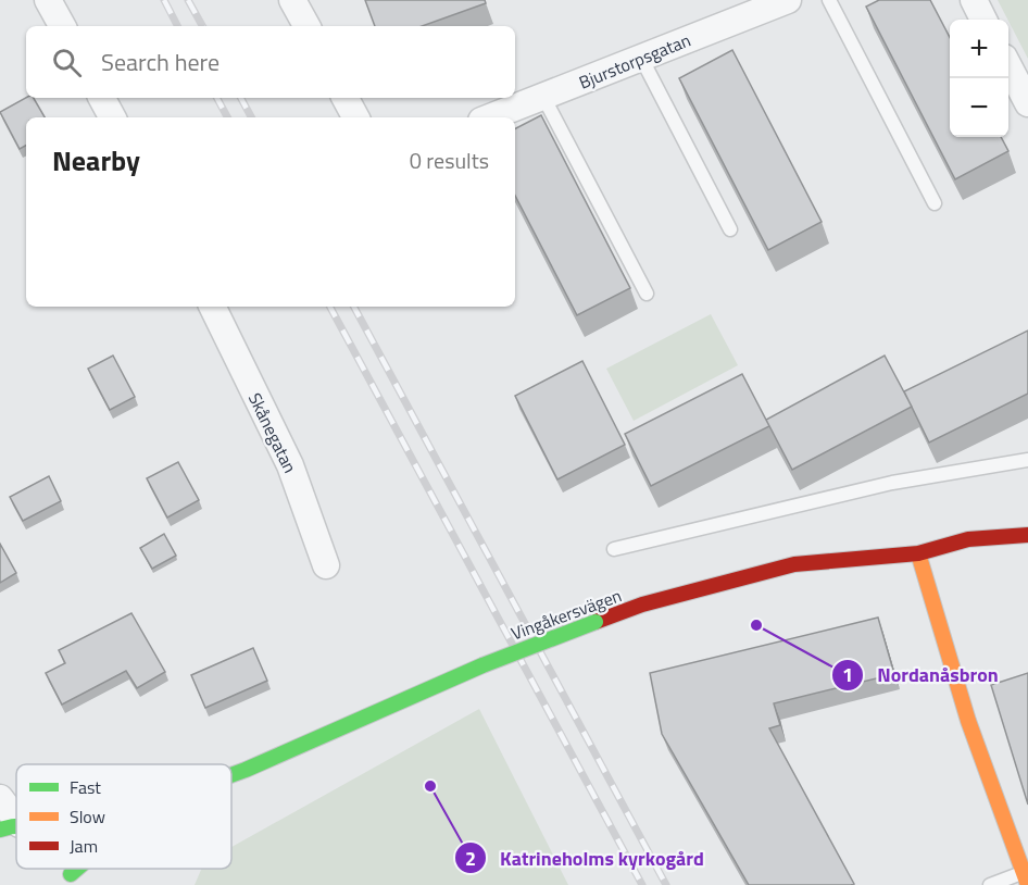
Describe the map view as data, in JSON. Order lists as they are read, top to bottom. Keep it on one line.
{"streets":{"main road":["Vingåkersvägen"],"street":["Bjurstorpsgatan","Skånegatan"]},"places":["Nordanåsbron","Katrineholms kyrkogård"],"legend":["Fast","Slow","Jam"],"page":{"map_buttons":["+","−"],"search":"Search here","heading":["Nearby","0 results"]}}
